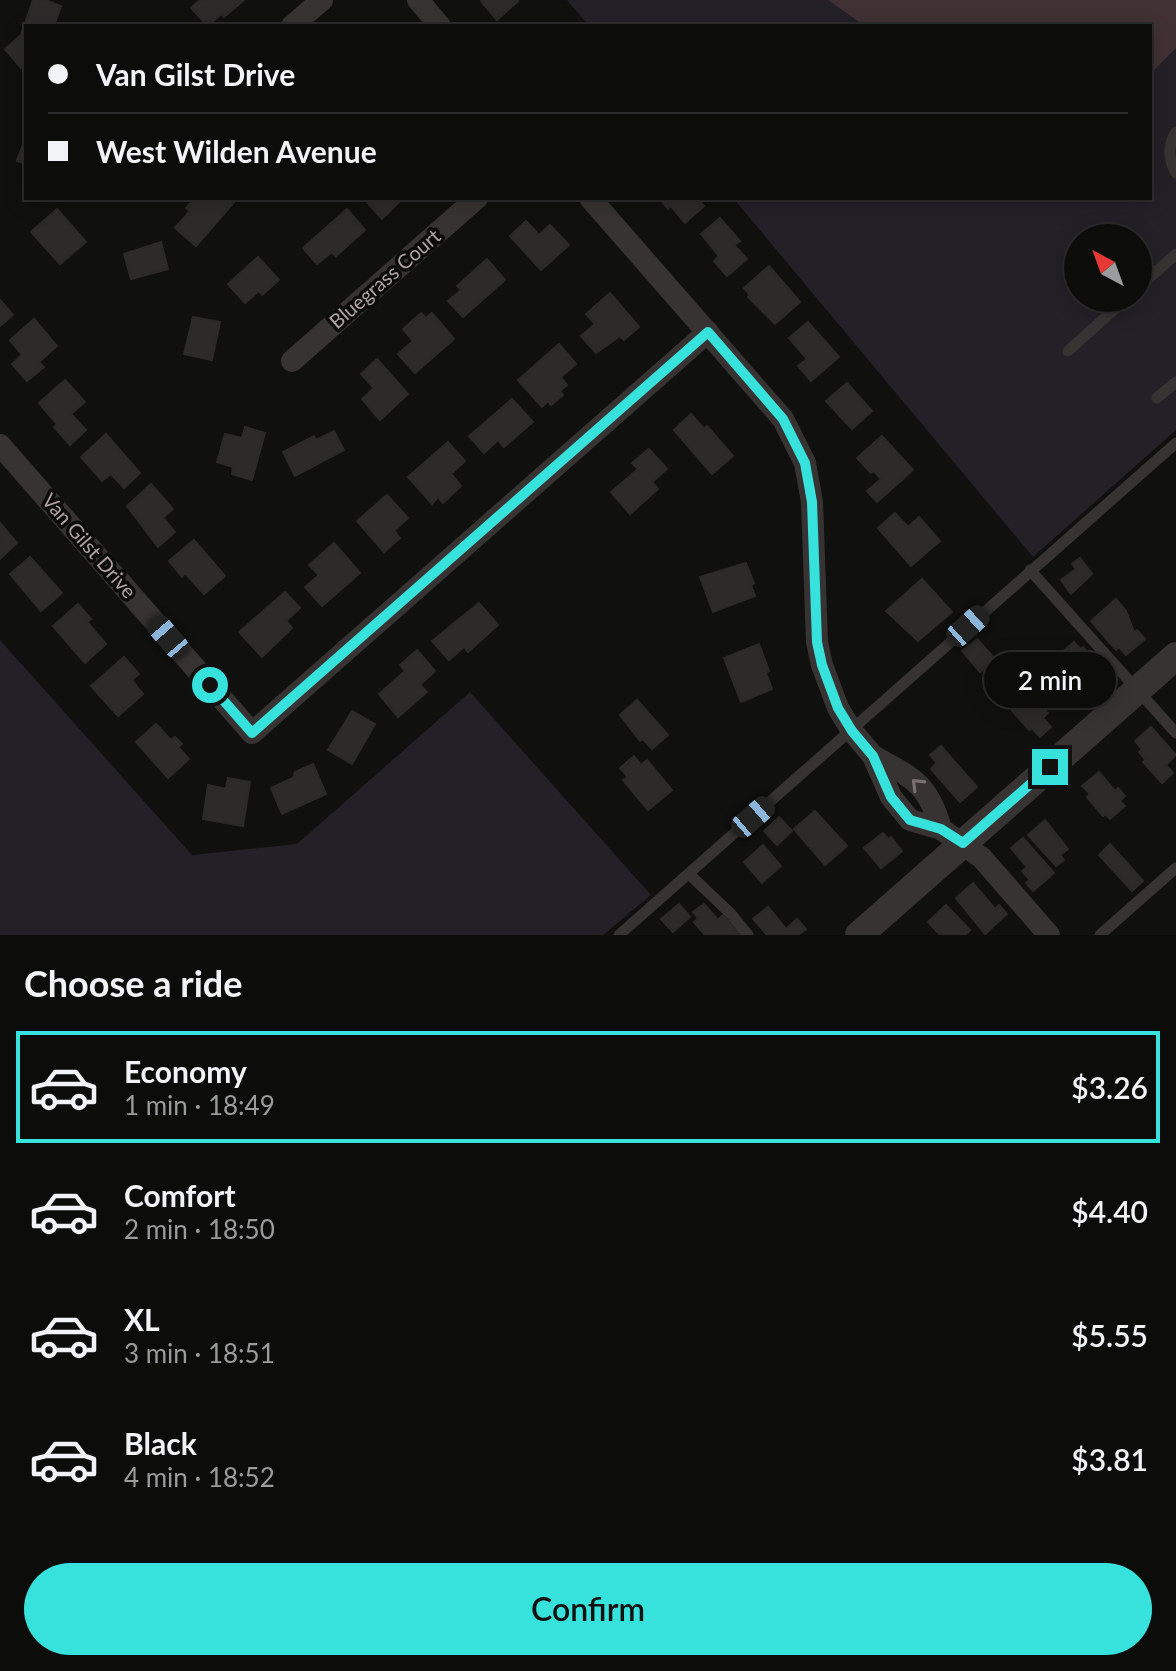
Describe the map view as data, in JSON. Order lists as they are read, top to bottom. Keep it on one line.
{"streets":{"street":["Bluegrass Court","Van Gilst Drive"]},"north":"top left","page":{"banner":["Van Gilst Drive","West Wilden Avenue"],"bubble":"2 min","heading":"Choose a ride","list":[{"name":"Economy","note":"1 min · 18:49","value":"$3.26"},{"name":"Comfort","note":"2 min · 18:50","value":"$4.40"},{"name":"XL","note":"3 min · 18:51","value":"$5.55"},{"name":"Black","note":"4 min · 18:52","value":"$3.81"}],"buttons":"Confirm"}}
